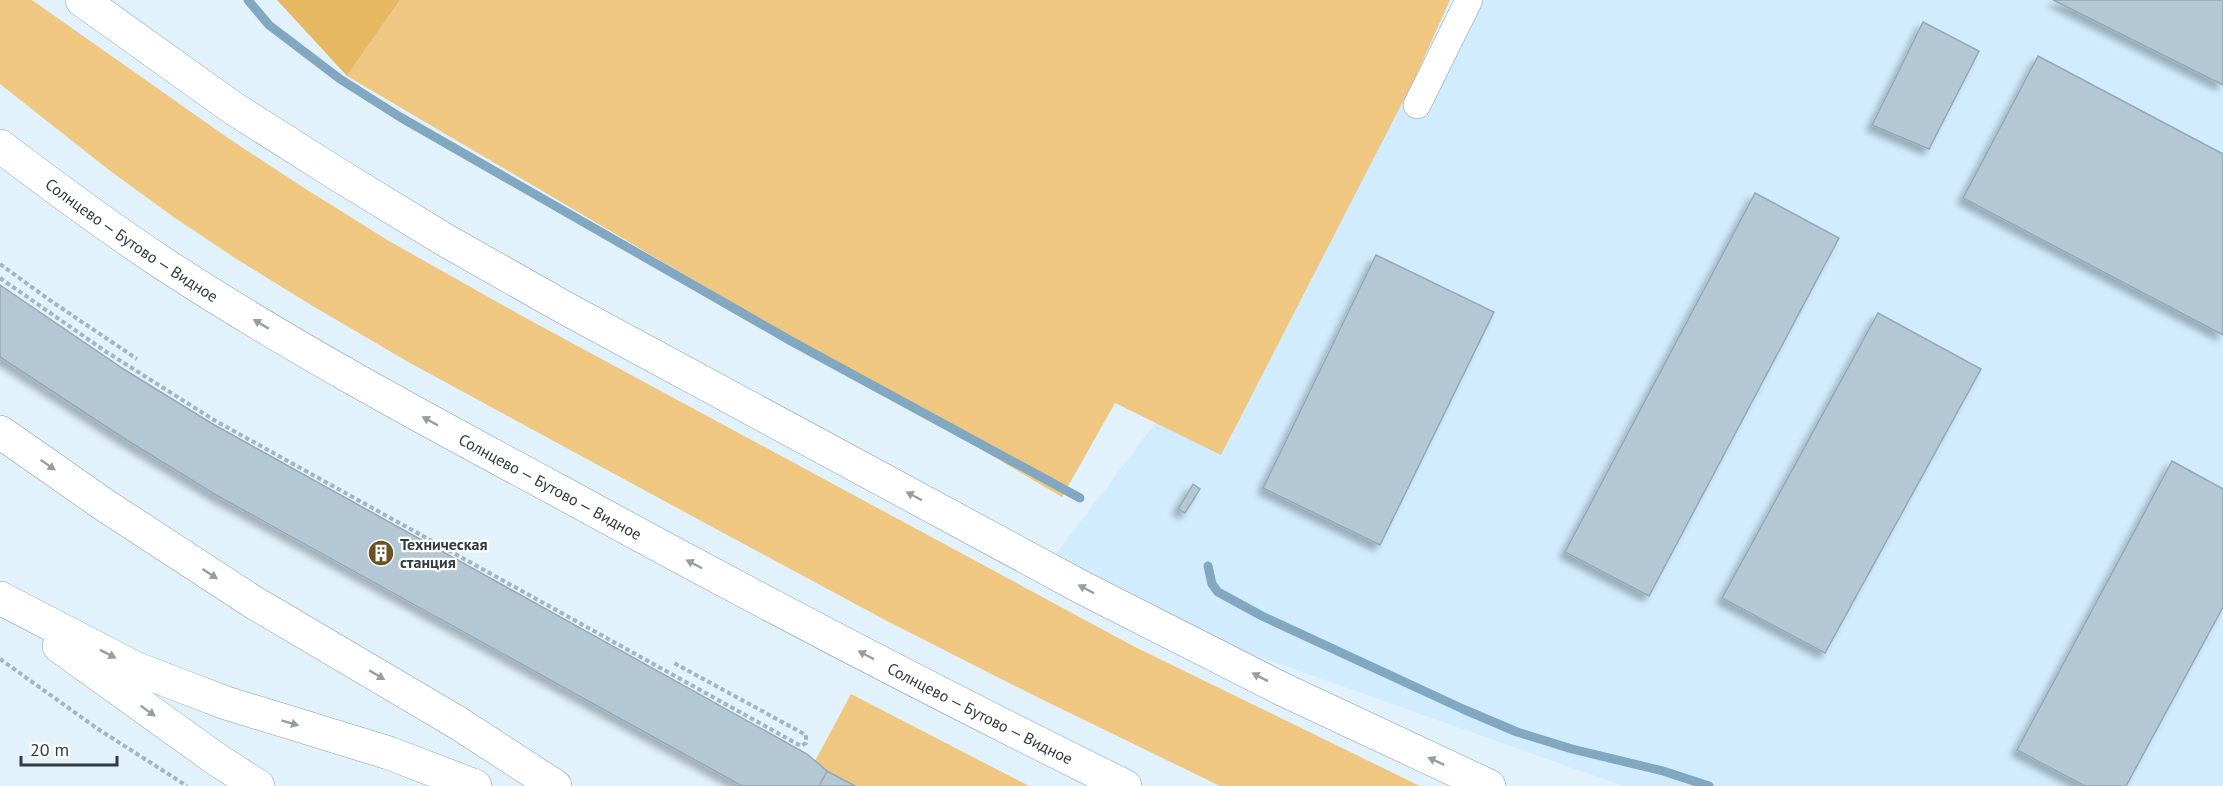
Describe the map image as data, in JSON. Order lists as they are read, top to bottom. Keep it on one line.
{"streets":{"main road":["Солнцево — Бутово — Видное"]},"places":{"building":["Техническая станция"]},"scale_bar":"20 m"}
